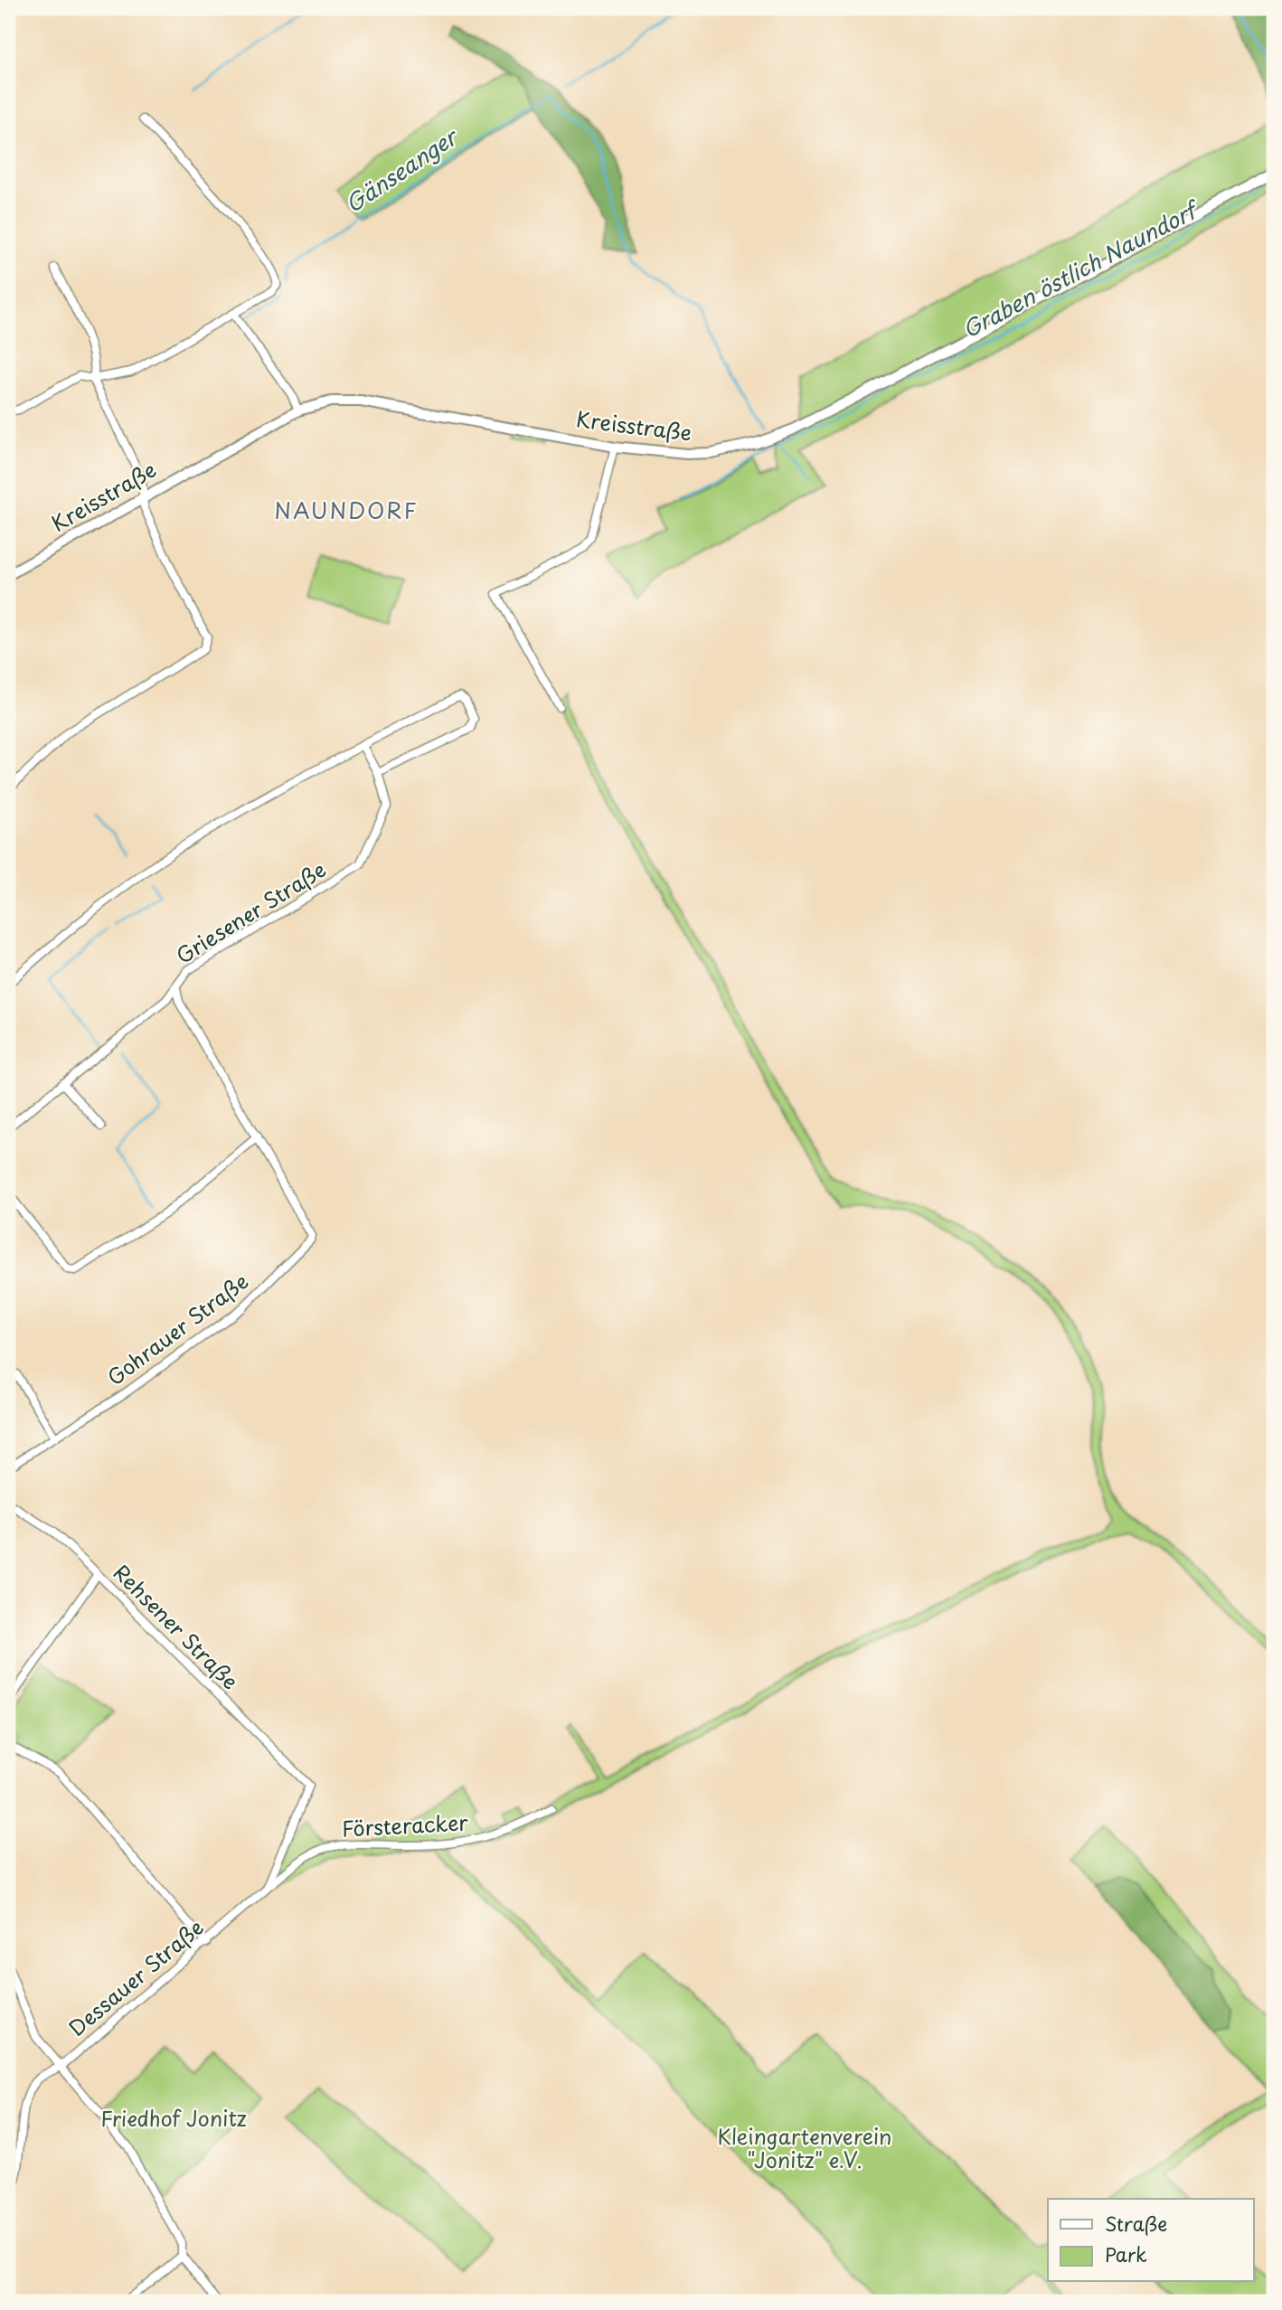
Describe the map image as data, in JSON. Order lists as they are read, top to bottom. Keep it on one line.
{"streets":{"main road":["Kreisstraße"],"street":["Griesener Straße","Gohrauer Straße","Rehsener Straße","Försteracker","Dessauer Straße"]},"crossings":[["Griesener Straße","Gohrauer Straße"],["Rehsener Straße","Dessauer Straße"],["Försteracker","Dessauer Straße"]],"districts":["NAUNDORF"],"water":["Gänseanger","Graben östlich Naundorf"],"parks":["Friedhof Jonitz","Kleingartenverein \"Jonitz\" e.V."],"legend":["Straße","Park"]}
